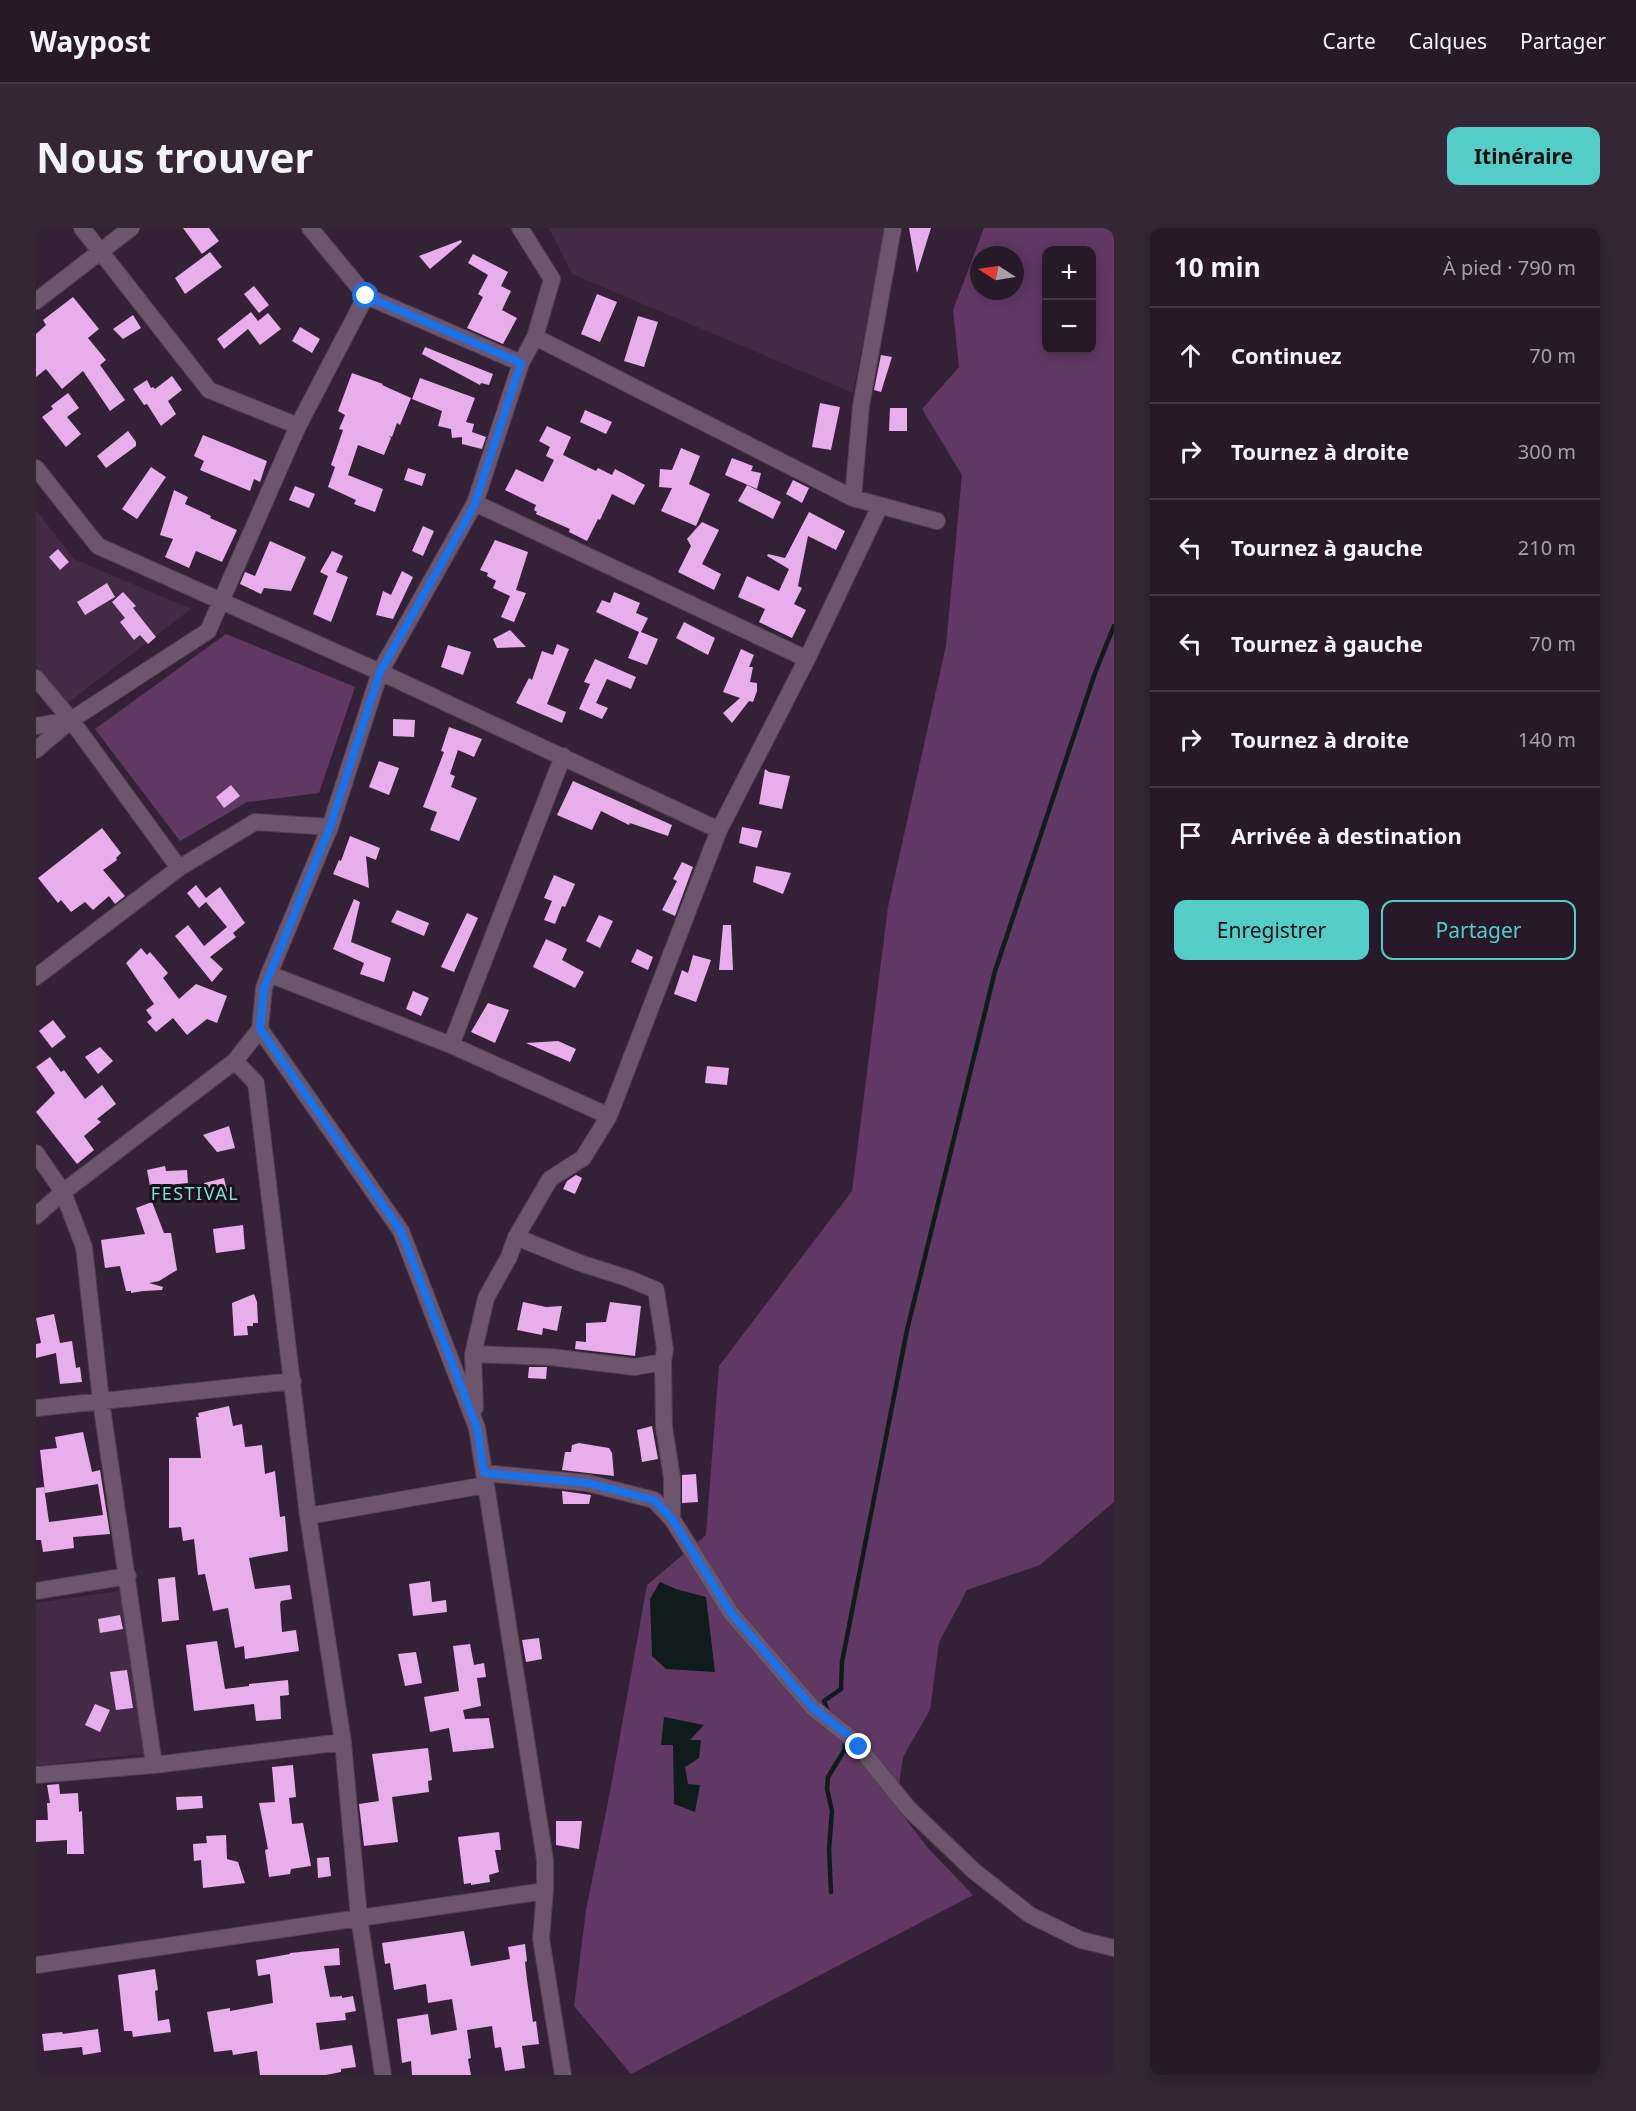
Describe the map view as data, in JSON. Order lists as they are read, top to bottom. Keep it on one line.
{"districts":["FESTIVAL"],"north":"left","page":{"header":"Waypost","nav":["Carte","Calques","Partager"],"buttons":["Itinéraire",["Enregistrer","Partager"]],"title":"Nous trouver","heading":["10 min","À pied · 790 m"],"map_buttons":["+","−"],"list":[["Continuez","70 m"],["Tournez à droite","300 m"],["Tournez à gauche","210 m"],["Tournez à gauche","70 m"],["Tournez à droite","140 m"],"Arrivée à destination"]}}
